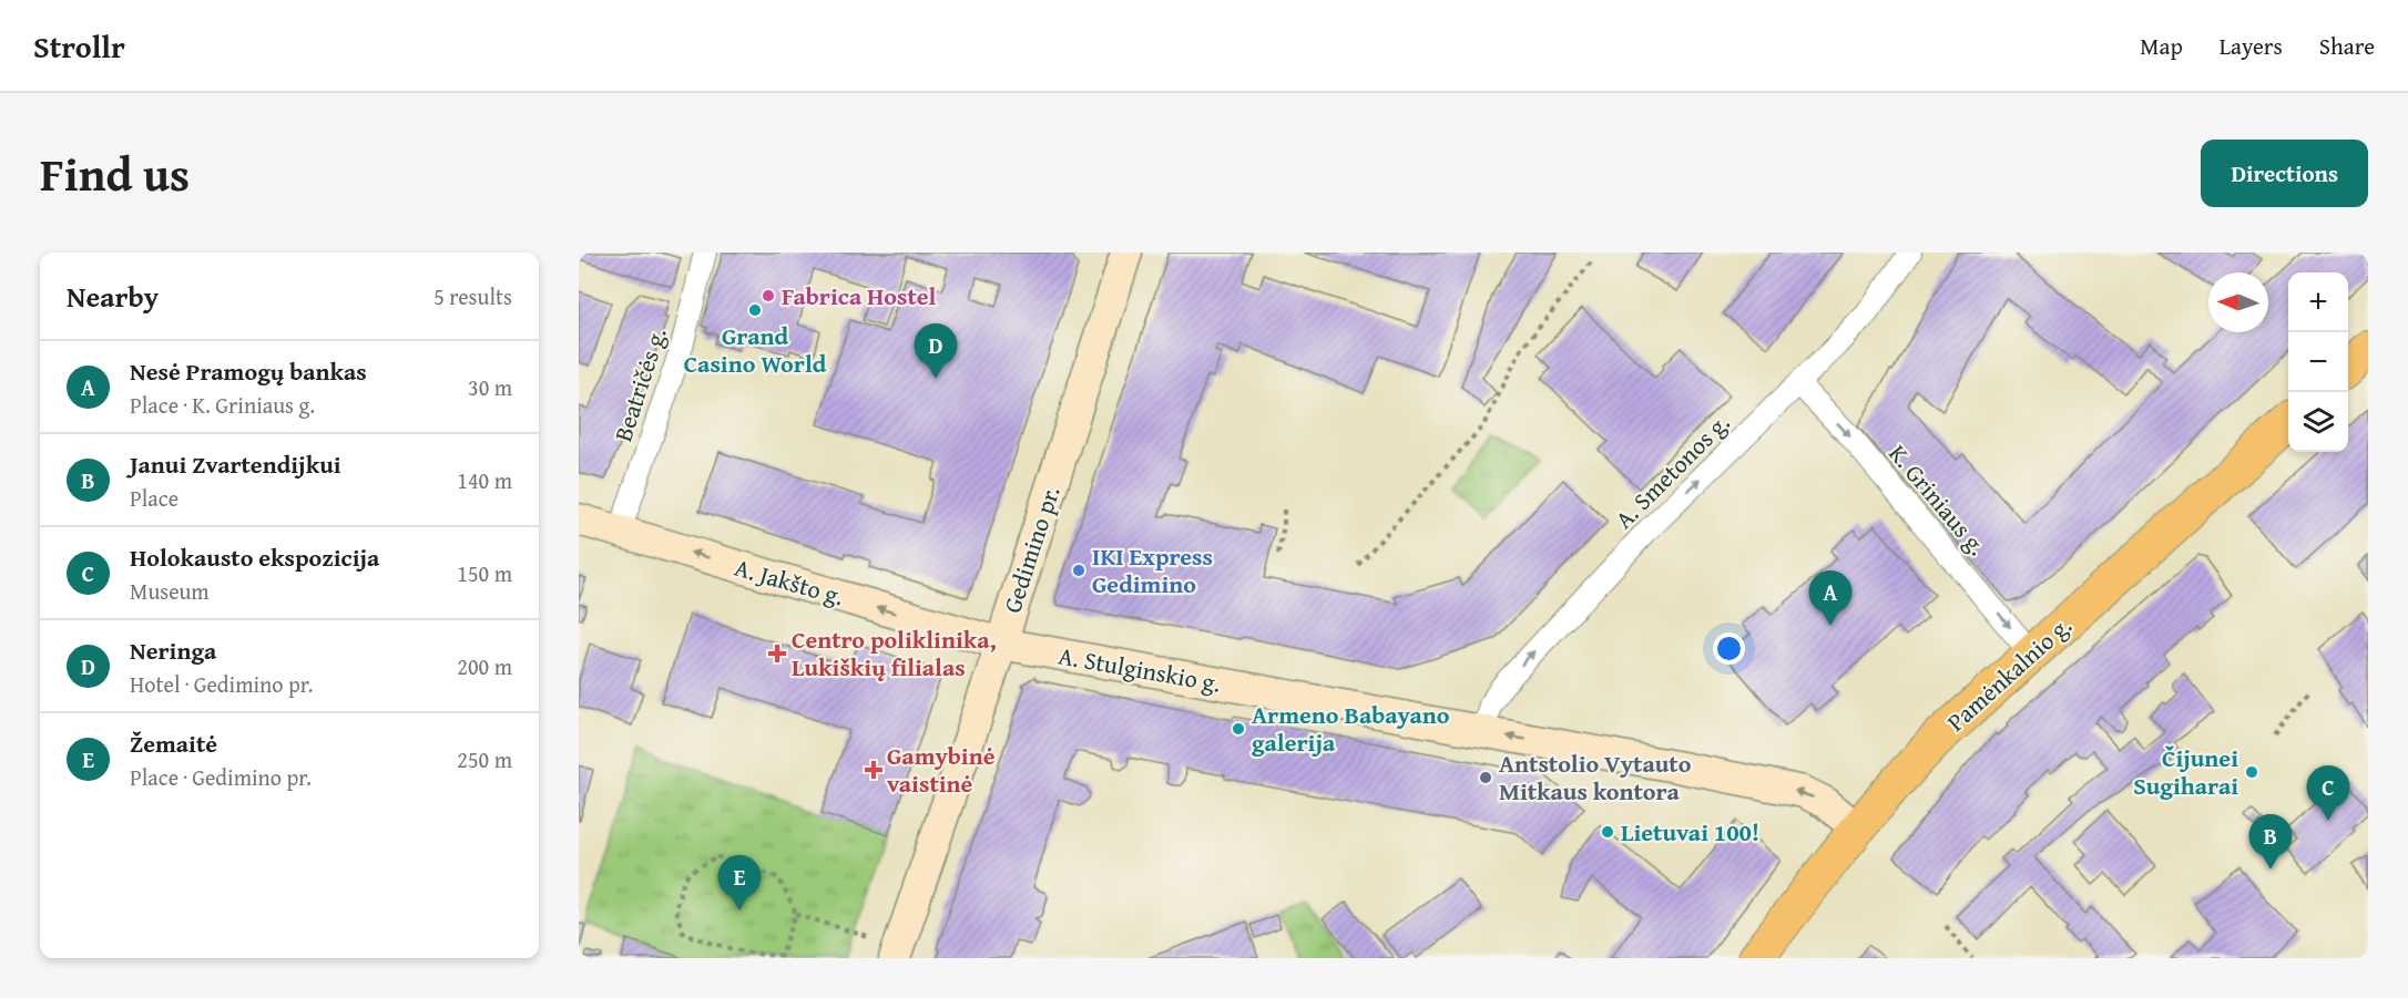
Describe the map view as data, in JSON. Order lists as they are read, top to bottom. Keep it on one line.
{"streets":{"main road":["Gedimino pr.","A. Jakšto g.","A. Stulginskio g.","Pamėnkalnio g."],"street":["Beatričės g.","A. Smetonos g.","K. Griniaus g."]},"crossings":[["Beatričės g.","A. Jakšto g."],["A. Smetonos g.","K. Griniaus g."],["A. Smetonos g.","A. Stulginskio g."],["K. Griniaus g.","Pamėnkalnio g."],["Gedimino pr.","A. Jakšto g."],["Gedimino pr.","A. Stulginskio g."],["A. Jakšto g.","A. Stulginskio g."],["A. Stulginskio g.","Pamėnkalnio g."]],"one_way":["A. Smetonos g.","K. Griniaus g.","A. Jakšto g.","A. Stulginskio g."],"places":{"other":["Fabrica Hostel","Grand Casino World","IKI Express Gedimino","Armeno Babayano galerija","Čijunei Sugiharai","Antstolio Vytauto Mitkaus kontora","Lietuvai 100!"],"health":["Centro poliklinika, Lukiškių filialas","Gamybinė vaistinė"]},"north":"left","page":{"header":"Strollr","nav":["Map","Layers","Share"],"title":"Find us","buttons":"Directions","heading":["Nearby","5 results"],"map_buttons":["+","−"],"pins":["D","A","C","B","E"],"list":[{"mark":"A","name":"Nesė Pramogų bankas","note":"Place · K. Griniaus g.","value":"30 m"},{"mark":"B","name":"Janui Zvartendijkui","note":"Place","value":"140 m"},{"mark":"C","name":"Holokausto ekspozicija","note":"Museum","value":"150 m"},{"mark":"D","name":"Neringa","note":"Hotel · Gedimino pr.","value":"200 m"},{"mark":"E","name":"Žemaitė","note":"Place · Gedimino pr.","value":"250 m"}]}}
